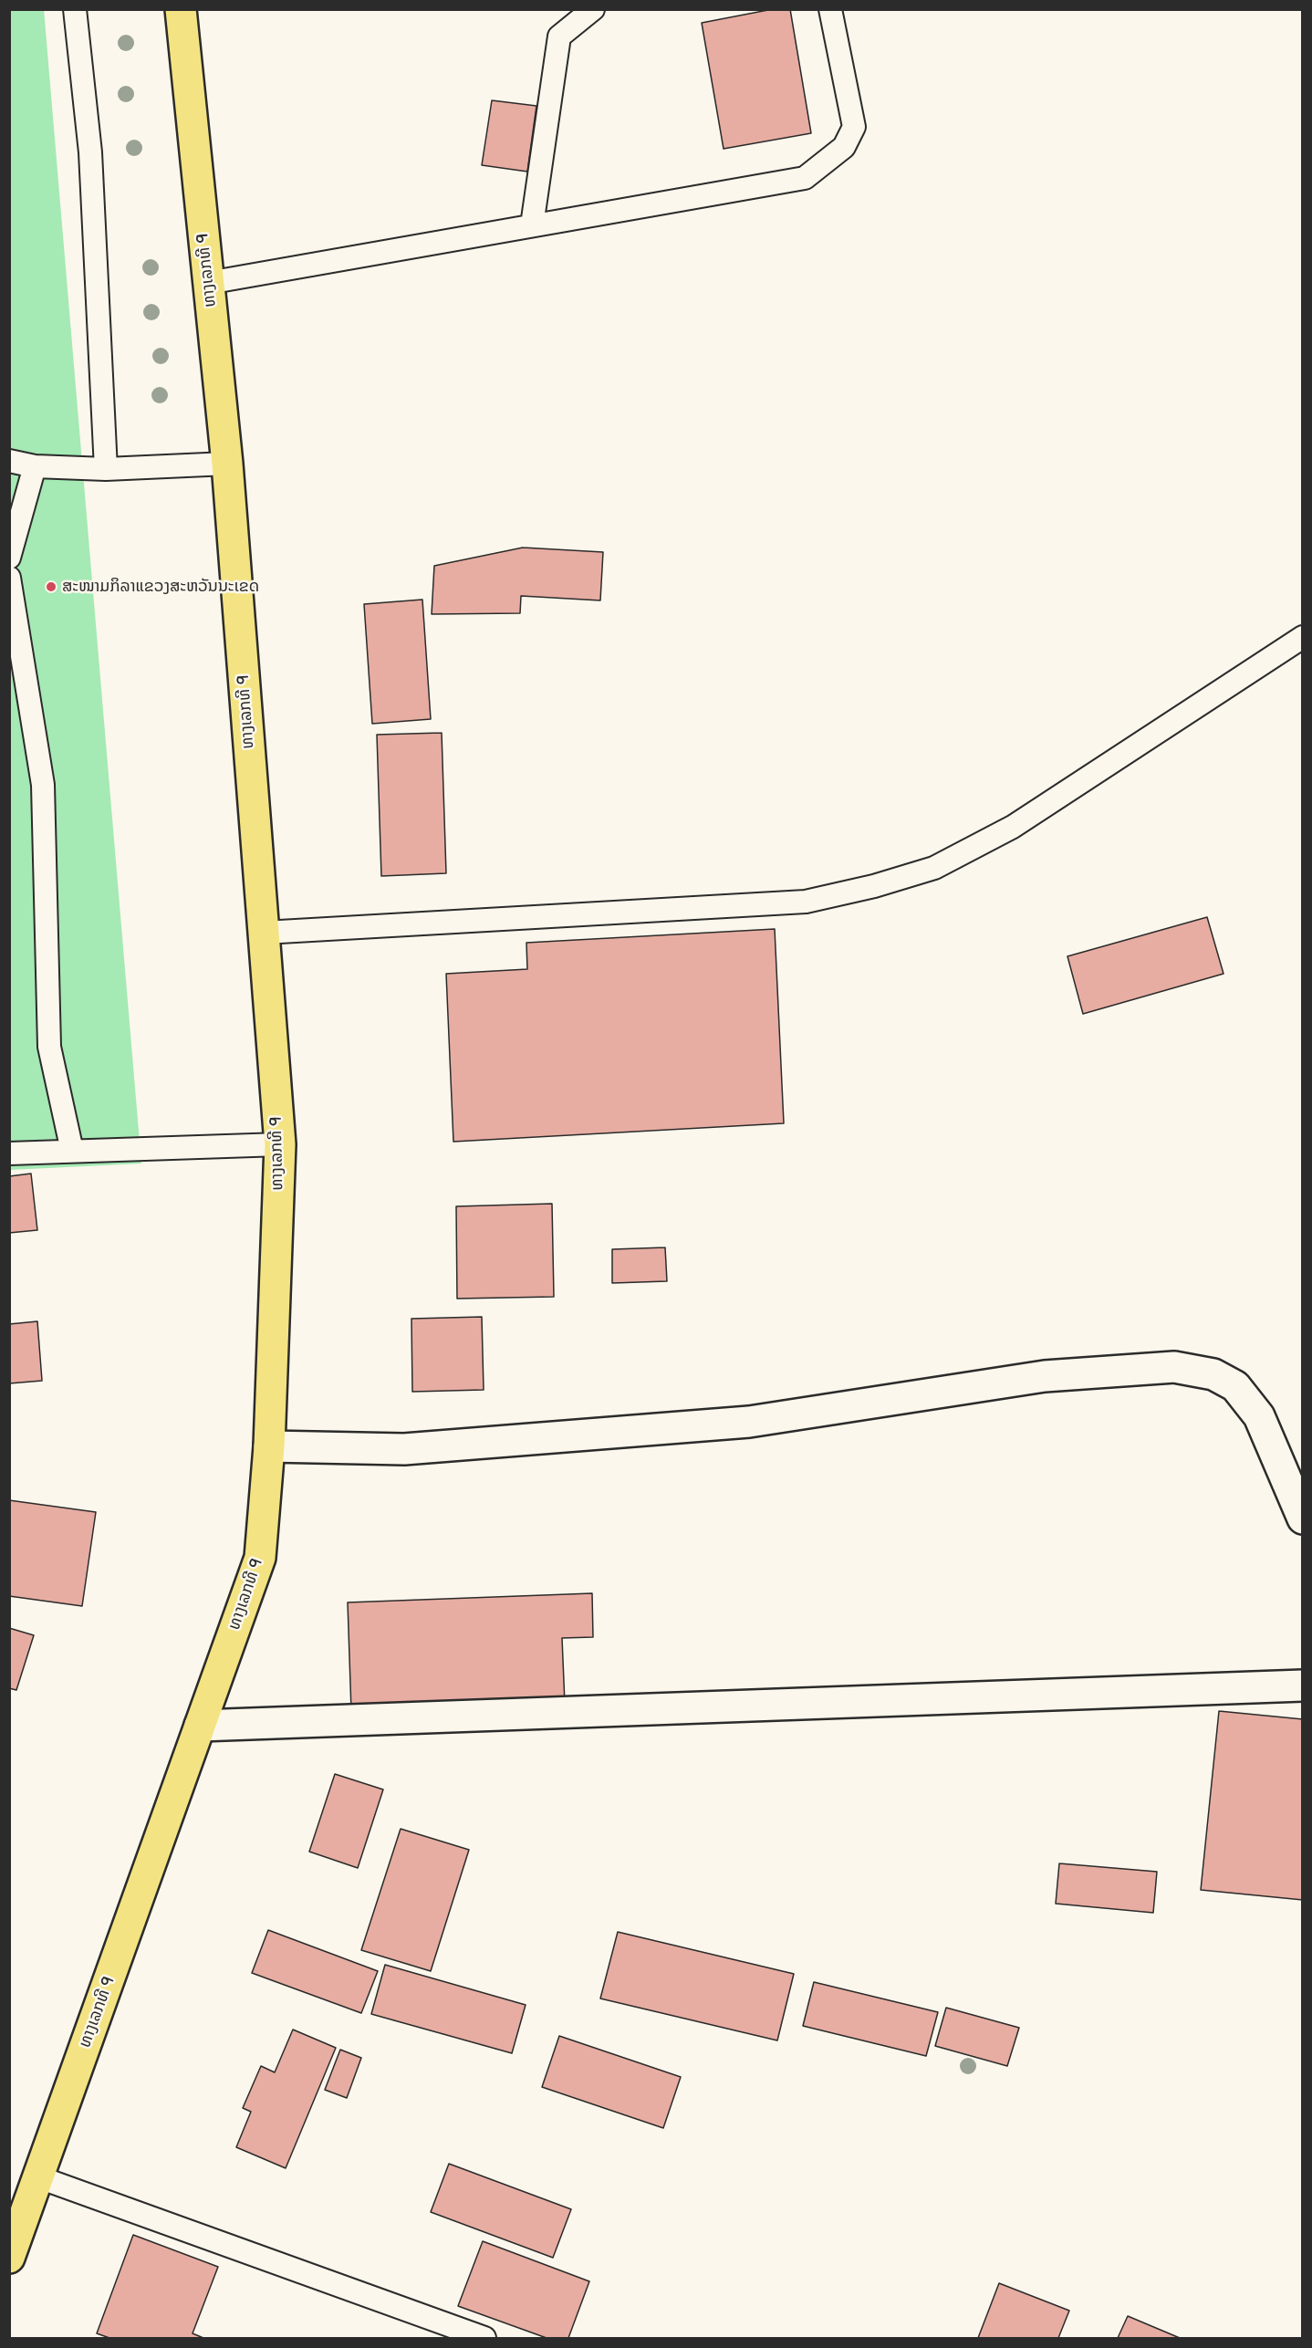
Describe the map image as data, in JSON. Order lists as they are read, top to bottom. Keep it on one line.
{"streets":{"main road":["ທາງເລກທີ 9"]},"places":["ສະໜາມກິລາແຂວງສະຫວັນນະເຂດ"]}
